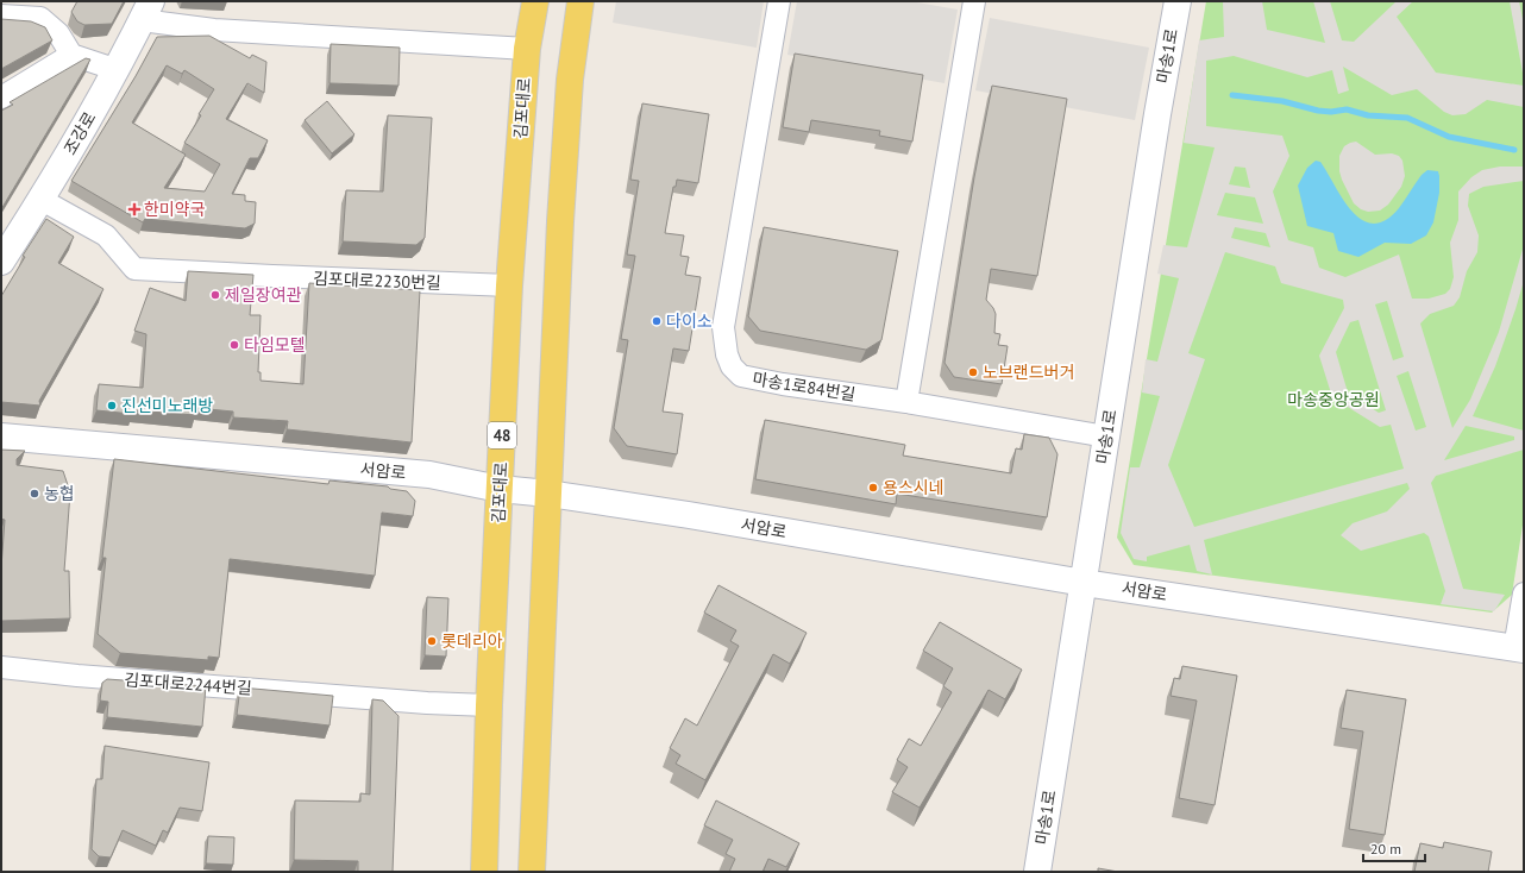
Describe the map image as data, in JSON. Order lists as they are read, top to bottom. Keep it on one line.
{"streets":{"main road":["김포대로","48"],"street":["마송1로","조강로","김포대로2230번길","마송1로84번길","서암로","김포대로2244번길"]},"crossings":[["마송1로","마송1로84번길"],["마송1로","서암로"],["김포대로","김포대로2230번길"],["김포대로","서암로"],["김포대로","김포대로2244번길"],["조강로","김포대로2230번길"]],"parks":["마송중앙공원"],"places":{"health":["한미약국"],"other":["제일장여관","다이소","타임모텔","노브랜드버거","진선미노래방","용스시네","농협","롯데리아"]},"scale_bar":"20 m"}
